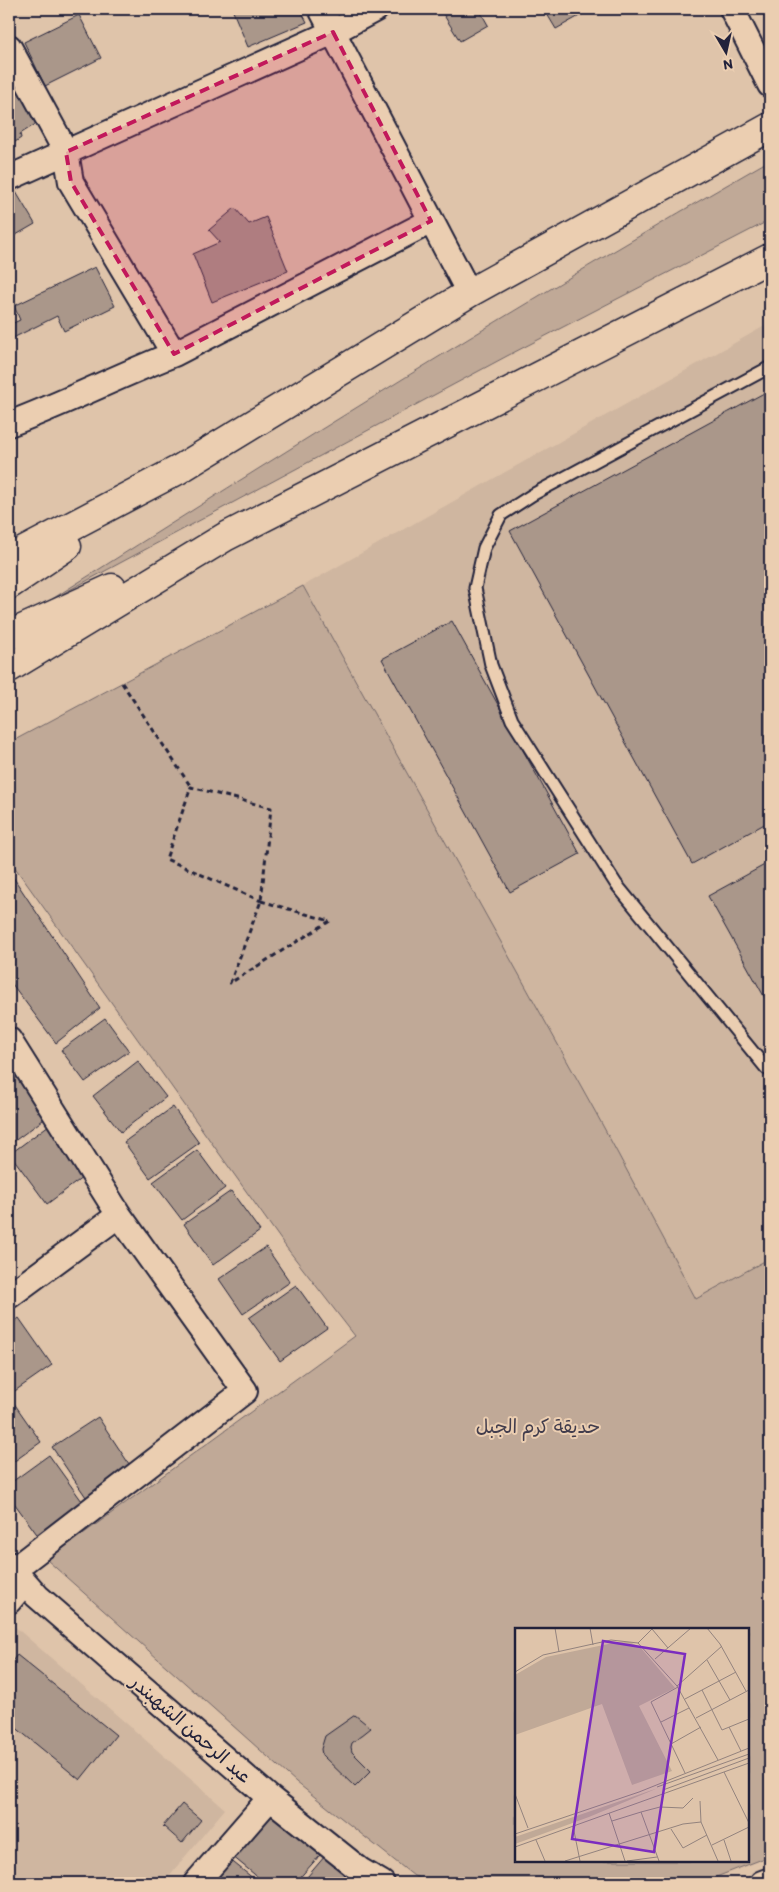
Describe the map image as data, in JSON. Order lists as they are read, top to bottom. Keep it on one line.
{"streets":{"street":["عبد الرحمن الشهبندر"]},"parks":["حديقة كرم الجبل"],"north":"bottom"}
